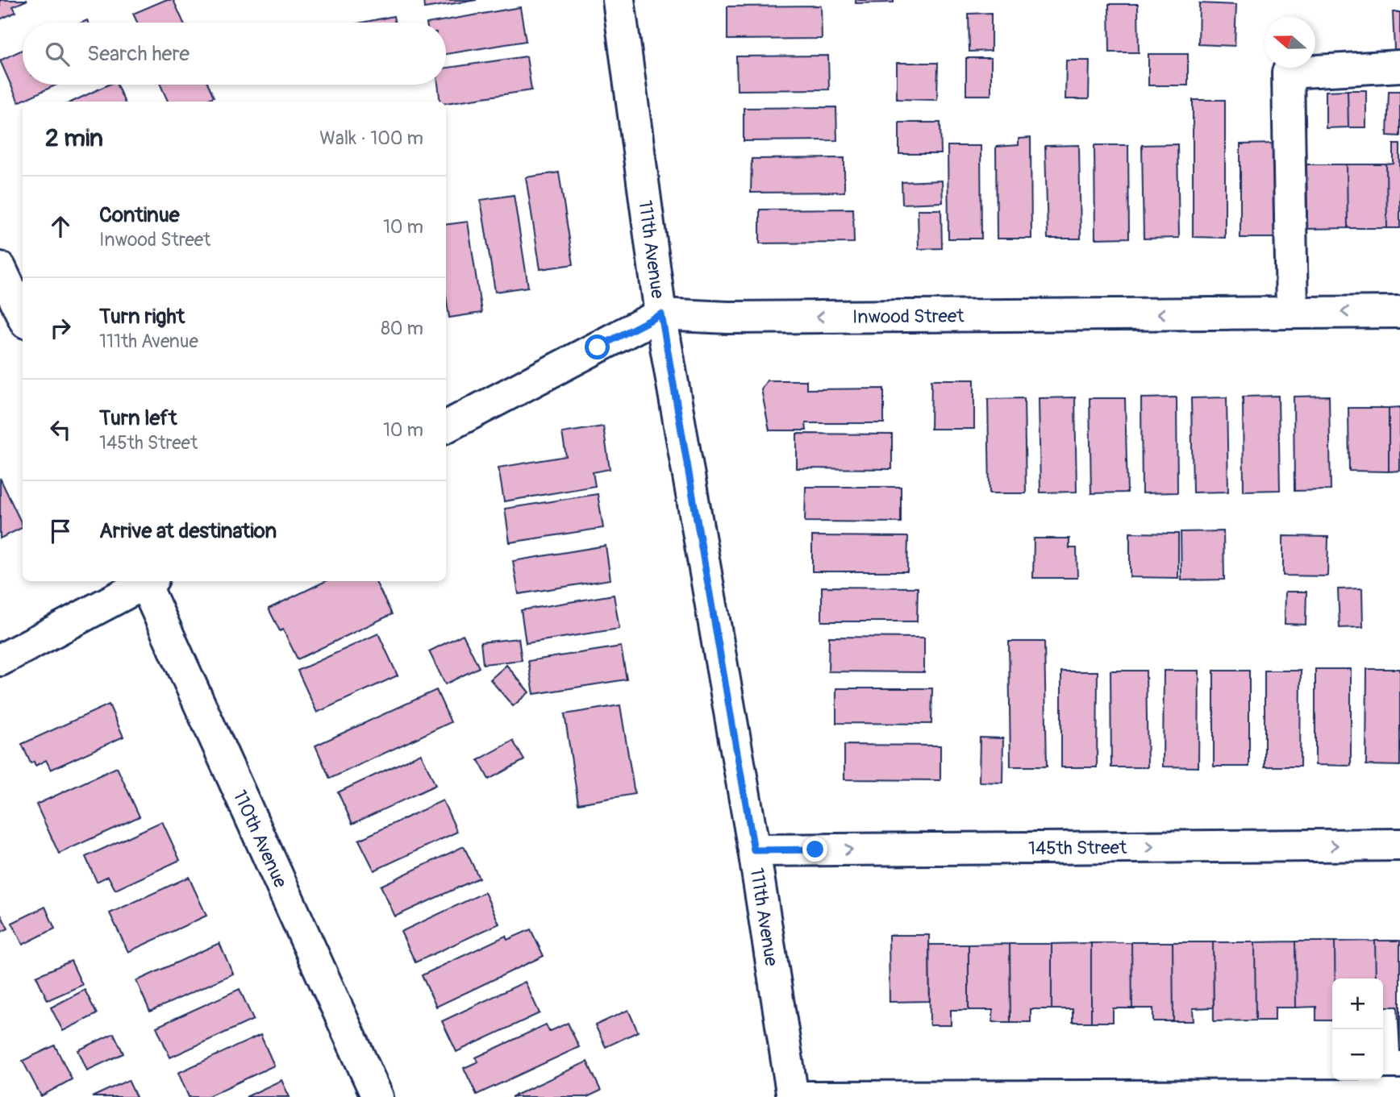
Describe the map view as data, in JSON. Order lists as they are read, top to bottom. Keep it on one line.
{"streets":{"street":["111th Avenue","Inwood Street","110th Avenue","145th Street"]},"crossings":[["111th Avenue","Inwood Street"],["111th Avenue","145th Street"]],"one_way":["Inwood Street"],"north":"left","page":{"search":"Search here","heading":["2 min","Walk · 100 m"],"list":[["Continue","Inwood Street","10 m"],["Turn right","111th Avenue","80 m"],["Turn left","145th Street","10 m"],"Arrive at destination"],"map_buttons":["+","−"]}}
